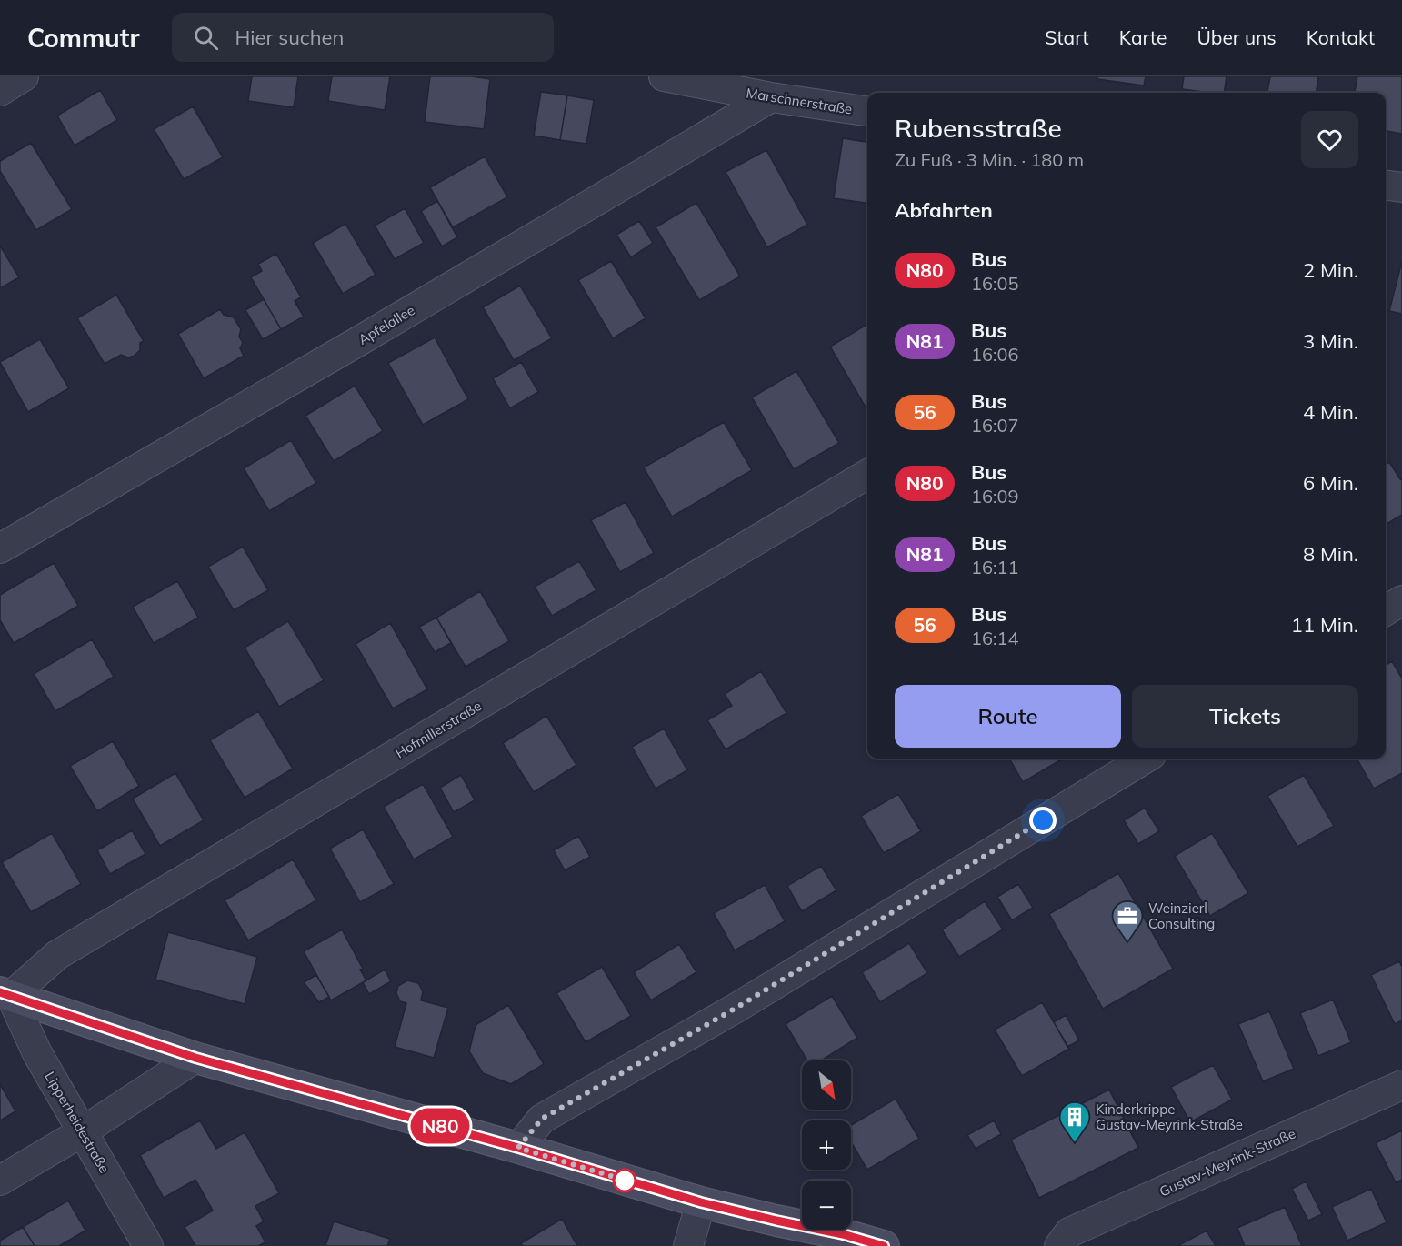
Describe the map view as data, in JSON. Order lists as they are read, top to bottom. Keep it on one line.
{"streets":{"street":["Marschnerstraße","Apfelallee","Hofmillerstraße","Lipperheidestraße","Gustav-Meyrink-Straße"]},"crossings":[["Marschnerstraße","Apfelallee"],["Hofmillerstraße","Lipperheidestraße"]],"places":{"office":["Weinzierl Consulting"],"building":["Kinderkrippe Gustav-Meyrink-Straße"]},"lines":["bus line N80"],"north":"bottom right","page":{"header":"Commutr","search":"Hier suchen","nav":["Start","Karte","Über uns","Kontakt"],"on_map":"N80","heading":[["Rubensstraße","Zu Fuß · 3 Min. · 180 m"],"Abfahrten"],"list":[{"mark":"N80","name":"Bus","note":"16:05","value":"2 Min."},{"mark":"N81","name":"Bus","note":"16:06","value":"3 Min."},{"mark":"56","name":"Bus","note":"16:07","value":"4 Min."},{"mark":"N80","name":"Bus","note":"16:09","value":"6 Min."},{"mark":"N81","name":"Bus","note":"16:11","value":"8 Min."},{"mark":"56","name":"Bus","note":"16:14","value":"11 Min."}],"buttons":["Route","Tickets"],"map_buttons":["+","−"]}}
